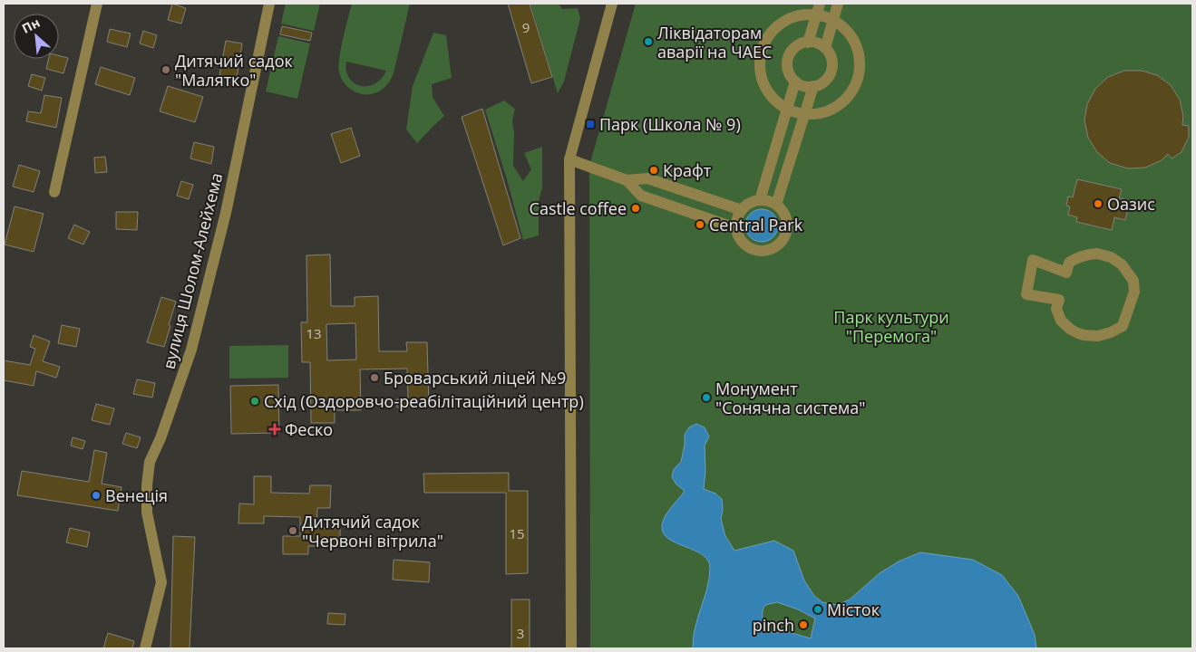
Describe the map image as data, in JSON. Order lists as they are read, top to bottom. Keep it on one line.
{"streets":{"street":["вулиця Шолом-Алейхема"]},"parks":["Парк культури \"Перемога\""],"places":{"other":["Ліквідаторам аварії на ЧАЕС","Дитячий садок \"Малятко\"","Крафт","Оазис","Castle coffee","Central Park","Броварський ліцей №9","Монумент \"Сонячна система\"","Схід (Оздоровчо-реабілітаційний центр)","Венеція","Дитячий садок \"Червоні вітрила\"","Місток","pinch"],"transit":["Парк (Школа № 9)"],"health":["Феско"]},"house_numbers":["9","13","15","3"],"north":"top left"}
